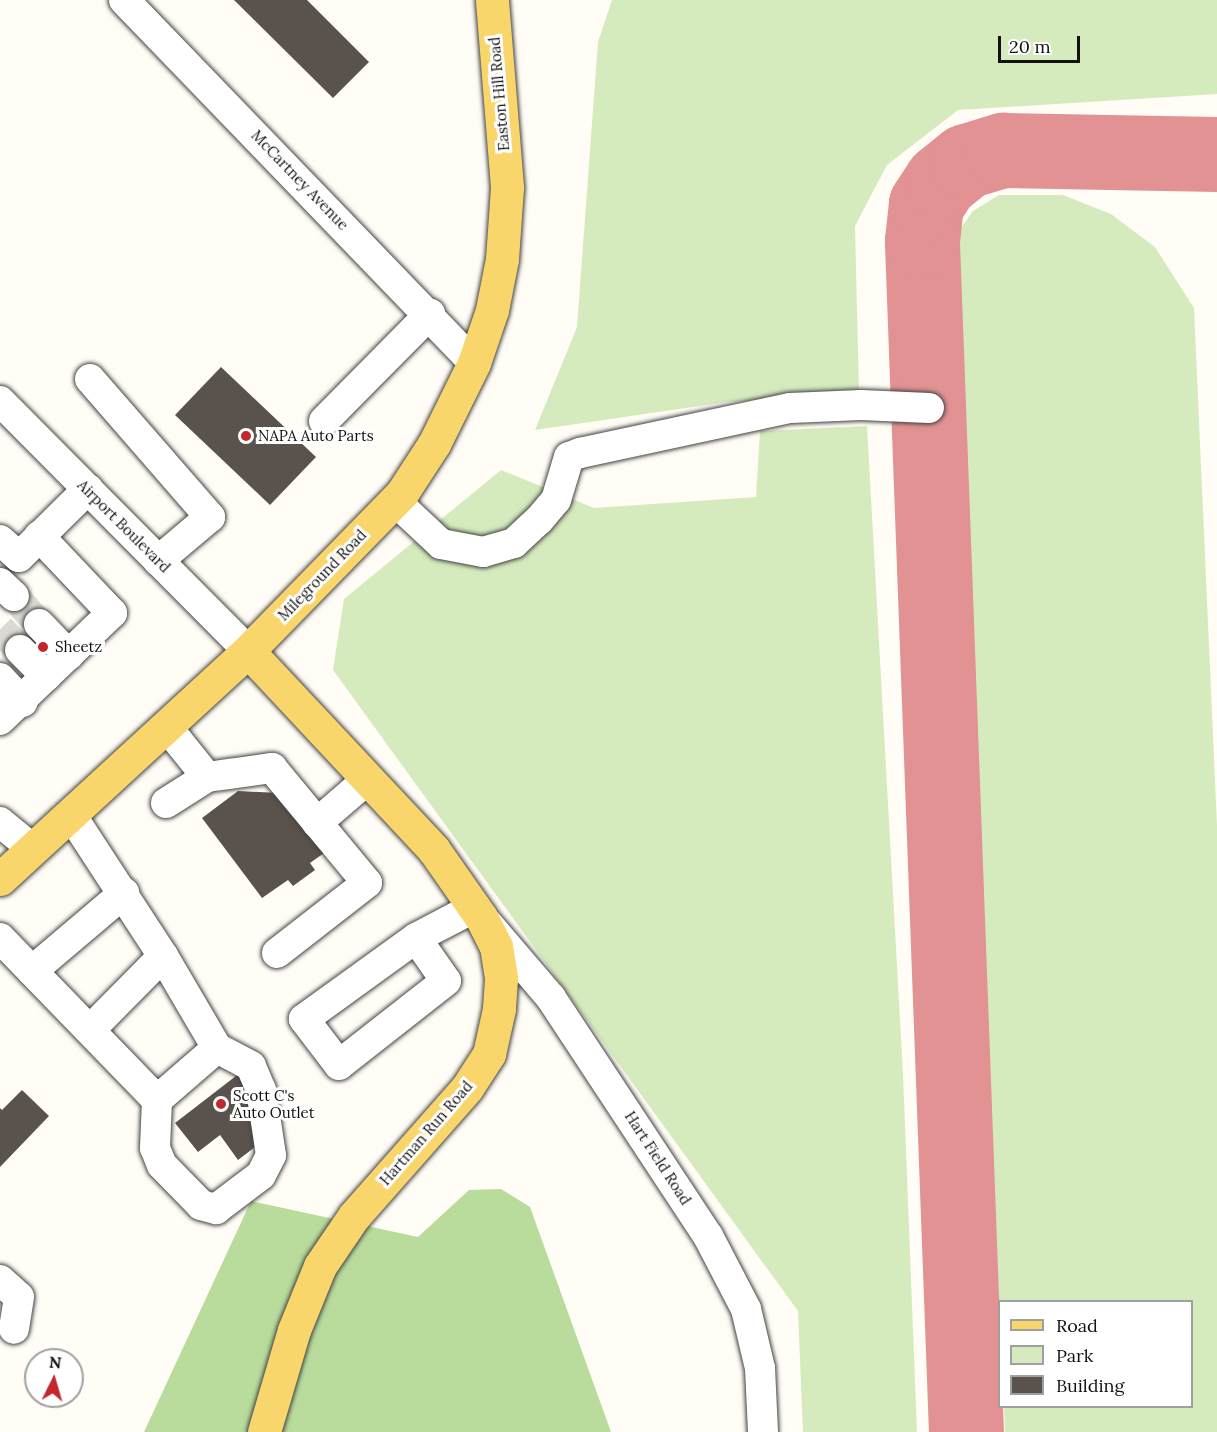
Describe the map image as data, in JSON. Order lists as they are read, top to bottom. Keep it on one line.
{"streets":{"main road":["Easton Hill Road","Mileground Road","Hartman Run Road"],"street":["McCartney Avenue","Airport Boulevard","Hart Field Road"]},"crossings":[["Easton Hill Road","Mileground Road"],["McCartney Avenue","Mileground Road"],["Airport Boulevard","Mileground Road"],["Airport Boulevard","Hartman Run Road"],["Mileground Road","Hartman Run Road"],["Hartman Run Road","Hart Field Road"]],"places":["NAPA Auto Parts","Sheetz","Scott C's Auto Outlet"],"legend":["Road","Park","Building"],"scale_bar":"20 m","north":"top"}
